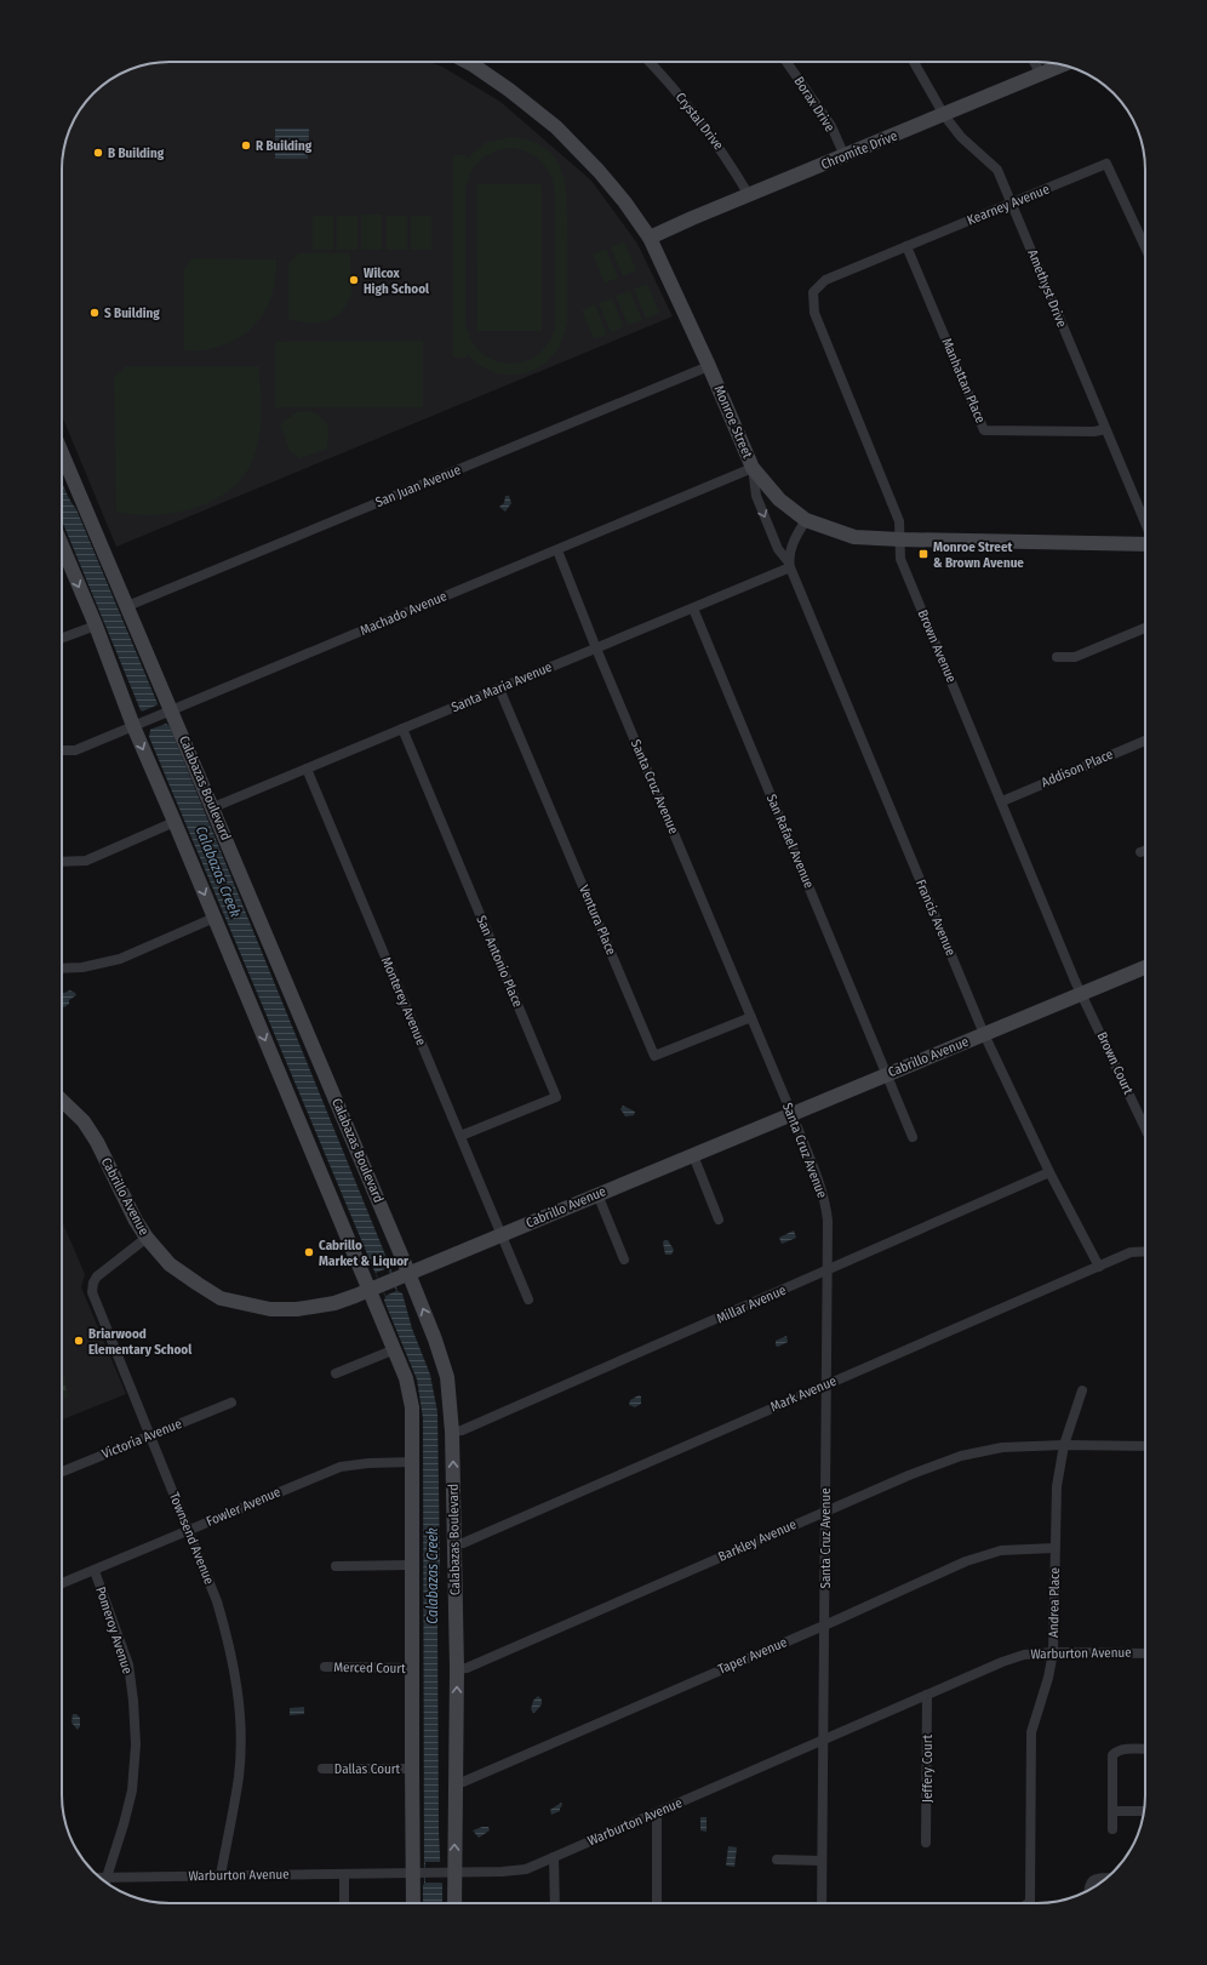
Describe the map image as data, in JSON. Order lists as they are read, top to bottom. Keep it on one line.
{"streets":{"street":["Borax Drive","Crystal Drive","Chromite Drive","Kearney Avenue","Amethyst Drive","Manhattan Place","Monroe Street","San Juan Avenue","Machado Avenue","Brown Avenue","Santa Maria Avenue","Addison Place","Santa Cruz Avenue","Calabazas Boulevard","San Rafael Avenue","Francis Avenue","Ventura Place","San Antonio Place","Monterey Avenue","Cabrillo Avenue","Brown Court","Millar Avenue","Mark Avenue","Victoria Avenue","Fowler Avenue","Townsend Avenue","Barkley Avenue","Andrea Place","Pomeroy Avenue","Warburton Avenue","Taper Avenue","Merced Court","Dallas Court","Jeffery Court"]},"crossings":[["Borax Drive","Chromite Drive"],["Crystal Drive","Chromite Drive"],["Chromite Drive","Amethyst Drive"],["Chromite Drive","Monroe Street"],["Kearney Avenue","Amethyst Drive"],["Kearney Avenue","Manhattan Place"],["Kearney Avenue","Brown Avenue"],["Amethyst Drive","Manhattan Place"],["Monroe Street","San Juan Avenue"],["Monroe Street","Machado Avenue"],["Monroe Street","Brown Avenue"],["Monroe Street","Francis Avenue"],["San Juan Avenue","Calabazas Boulevard"],["Machado Avenue","Santa Cruz Avenue"],["Machado Avenue","Calabazas Boulevard"],["Machado Avenue","Francis Avenue"],["Brown Avenue","Addison Place"],["Brown Avenue","Cabrillo Avenue"],["Brown Avenue","Brown Court"],["Santa Maria Avenue","Santa Cruz Avenue"],["Santa Maria Avenue","Calabazas Boulevard"],["Santa Maria Avenue","San Rafael Avenue"],["Santa Maria Avenue","Francis Avenue"],["Santa Maria Avenue","Ventura Place"],["Santa Maria Avenue","San Antonio Place"],["Santa Maria Avenue","Monterey Avenue"],["Santa Cruz Avenue","Ventura Place"],["Santa Cruz Avenue","Cabrillo Avenue"],["Santa Cruz Avenue","Millar Avenue"],["Santa Cruz Avenue","Mark Avenue"],["Santa Cruz Avenue","Barkley Avenue"],["Santa Cruz Avenue","Warburton Avenue"],["Santa Cruz Avenue","Taper Avenue"],["Calabazas Boulevard","Cabrillo Avenue"],["Calabazas Boulevard","Millar Avenue"],["Calabazas Boulevard","Mark Avenue"],["Calabazas Boulevard","Barkley Avenue"],["Calabazas Boulevard","Warburton Avenue"],["Calabazas Boulevard","Taper Avenue"],["San Rafael Avenue","Cabrillo Avenue"],["Francis Avenue","Cabrillo Avenue"],["Francis Avenue","Millar Avenue"],["Francis Avenue","Mark Avenue"],["San Antonio Place","Monterey Avenue"],["Monterey Avenue","Cabrillo Avenue"],["Cabrillo Avenue","Brown Court"],["Cabrillo Avenue","Townsend Avenue"],["Victoria Avenue","Townsend Avenue"],["Fowler Avenue","Townsend Avenue"],["Fowler Avenue","Pomeroy Avenue"],["Townsend Avenue","Warburton Avenue"],["Barkley Avenue","Andrea Place"],["Andrea Place","Warburton Avenue"],["Andrea Place","Taper Avenue"],["Pomeroy Avenue","Warburton Avenue"],["Warburton Avenue","Jeffery Court"]],"water":["Calabazas Creek"],"places":{"other":["R Building","B Building","Wilcox High School","S Building","Cabrillo Market & Liquor","Briarwood Elementary School"],"transit":["Monroe Street & Brown Avenue"]}}
